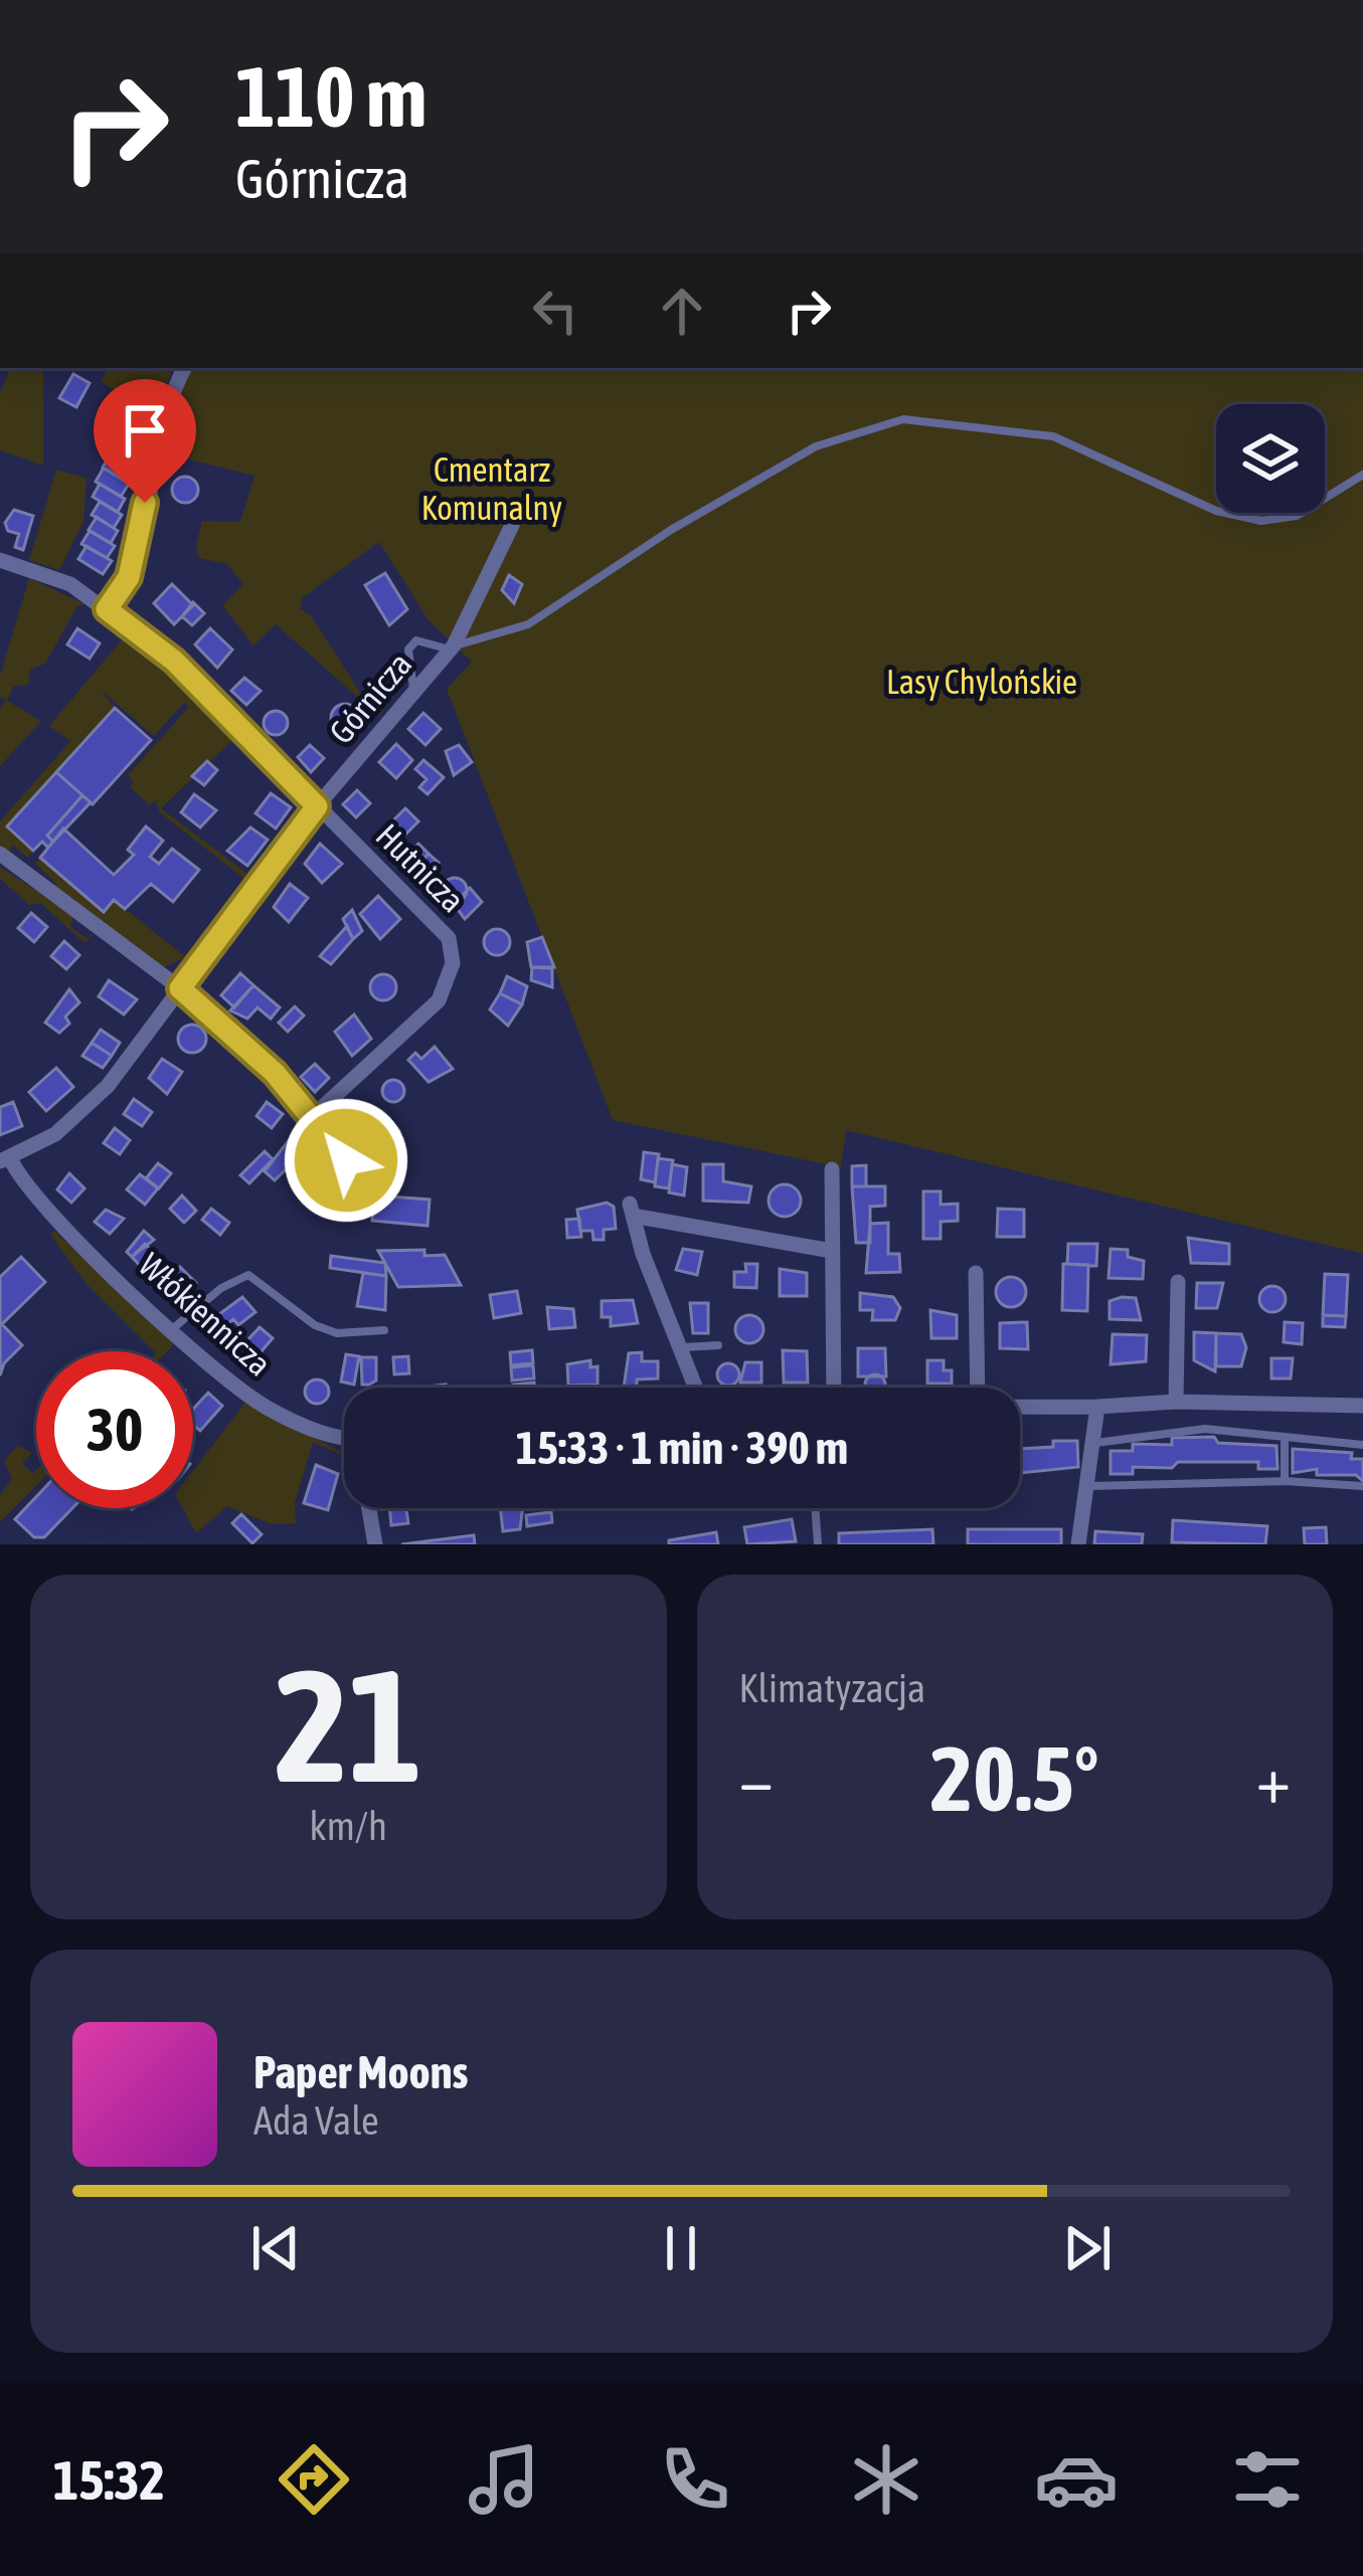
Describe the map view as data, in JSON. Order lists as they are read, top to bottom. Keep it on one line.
{"streets":{"street":["Górnicza","Hutnicza","Włókiennicza"]},"crossings":[["Górnicza","Hutnicza"],["Górnicza","Włókiennicza"]],"parks":["Cmentarz Komunalny","Lasy Chylońskie"],"page":{"turn":["110 m","Górnicza"],"limit":"30","trip":"15:33 · 1 min · 390 m","tile":[["21","km/h"],"Klimatyzacja"],"heat":["−","20.5°","+"],"song":["Paper Moons","Ada Vale"],"tabs":"15:32"}}
